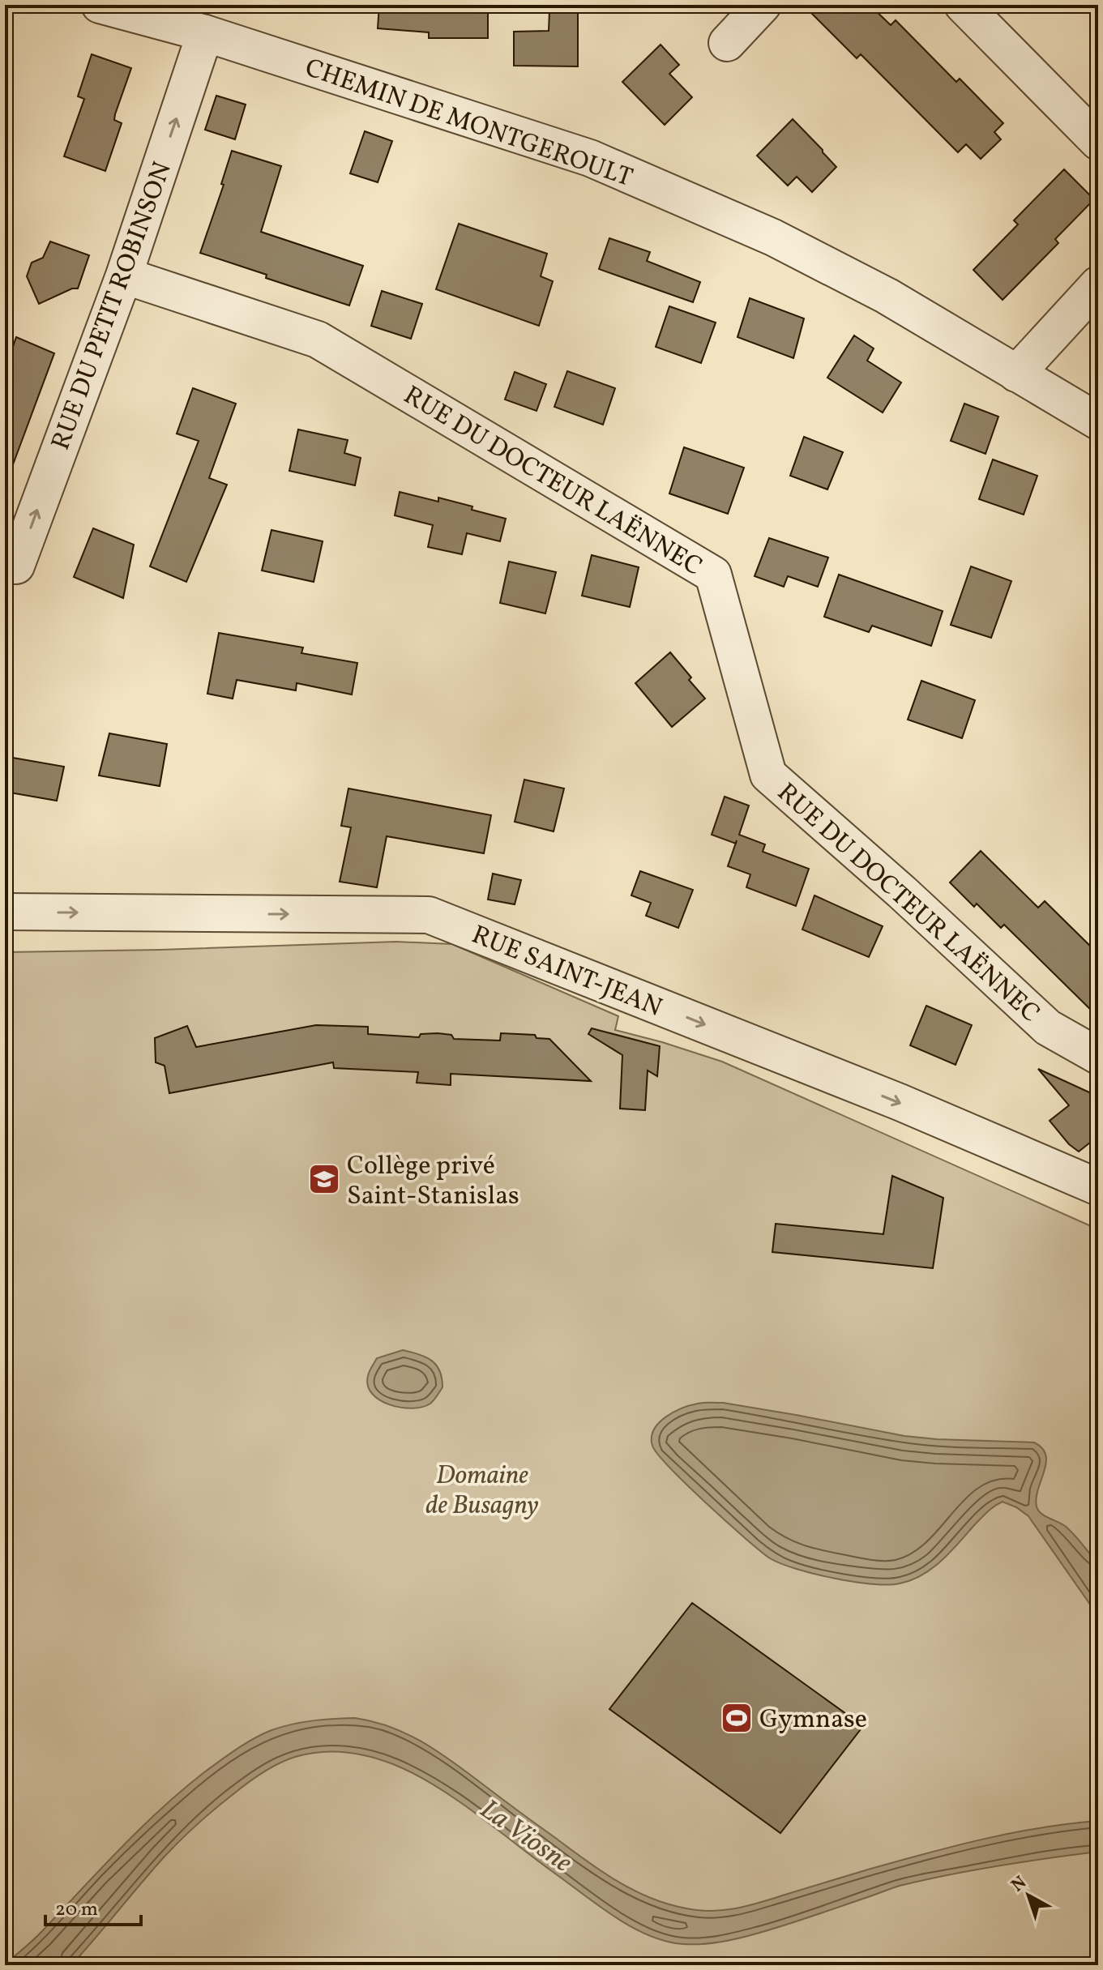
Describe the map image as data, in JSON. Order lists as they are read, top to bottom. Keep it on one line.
{"streets":{"street":["CHEMIN DE MONTGEROULT","RUE DU PETIT ROBINSON","RUE DU DOCTEUR LAËNNEC","RUE SAINT-JEAN"]},"crossings":[["CHEMIN DE MONTGEROULT","RUE DU PETIT ROBINSON"],["RUE DU PETIT ROBINSON","RUE DU DOCTEUR LAËNNEC"]],"one_way":["RUE DU PETIT ROBINSON","RUE SAINT-JEAN"],"water":["La Viosne"],"parks":["Domaine de Busagny"],"places":{"school or university":["Collège privé Saint-Stanislas"],"sports":["Gymnase"]},"scale_bar":"20 m","north":"top left"}
